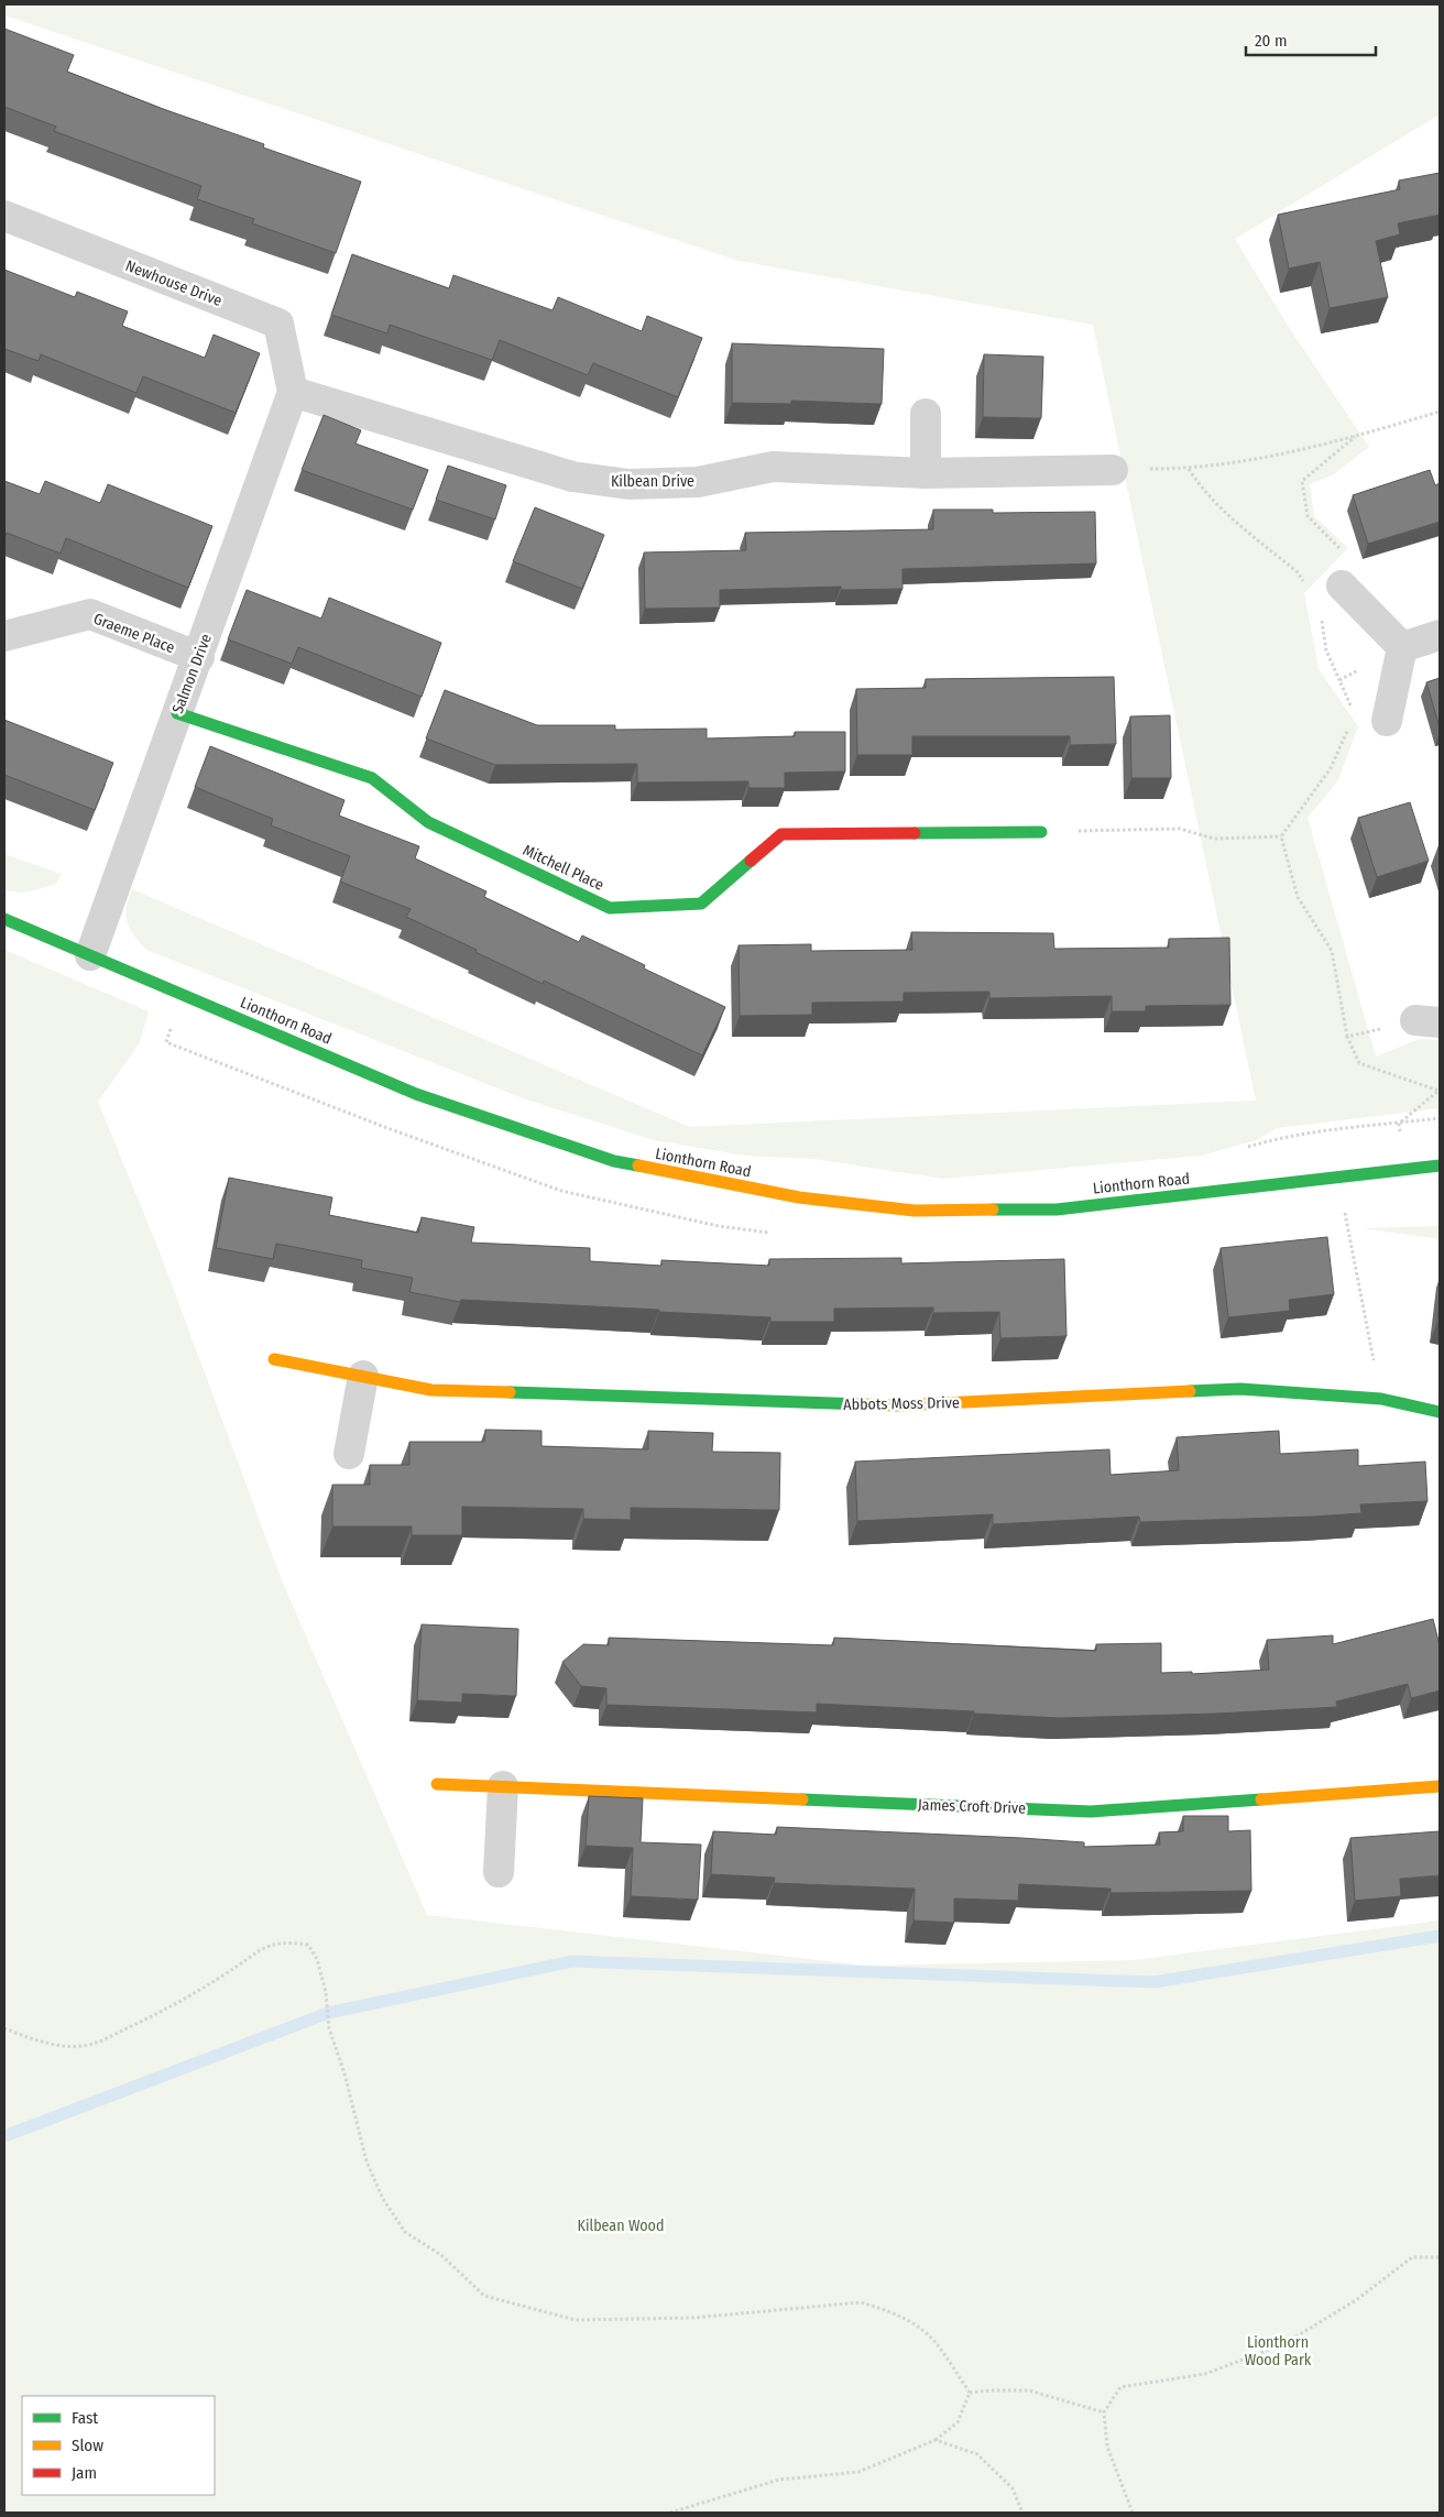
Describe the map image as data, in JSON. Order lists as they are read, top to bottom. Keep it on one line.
{"streets":{"street":["Newhouse Drive","Kilbean Drive","Graeme Place","Salmon Drive","Mitchell Place","Lionthorn Road","Abbots Moss Drive","James Croft Drive"]},"crossings":[["Newhouse Drive","Kilbean Drive"],["Newhouse Drive","Salmon Drive"],["Kilbean Drive","Salmon Drive"],["Graeme Place","Salmon Drive"],["Salmon Drive","Mitchell Place"],["Salmon Drive","Lionthorn Road"]],"parks":["Kilbean Wood","Lionthorn Wood Park"],"legend":["Fast","Slow","Jam"],"scale_bar":"20 m"}
